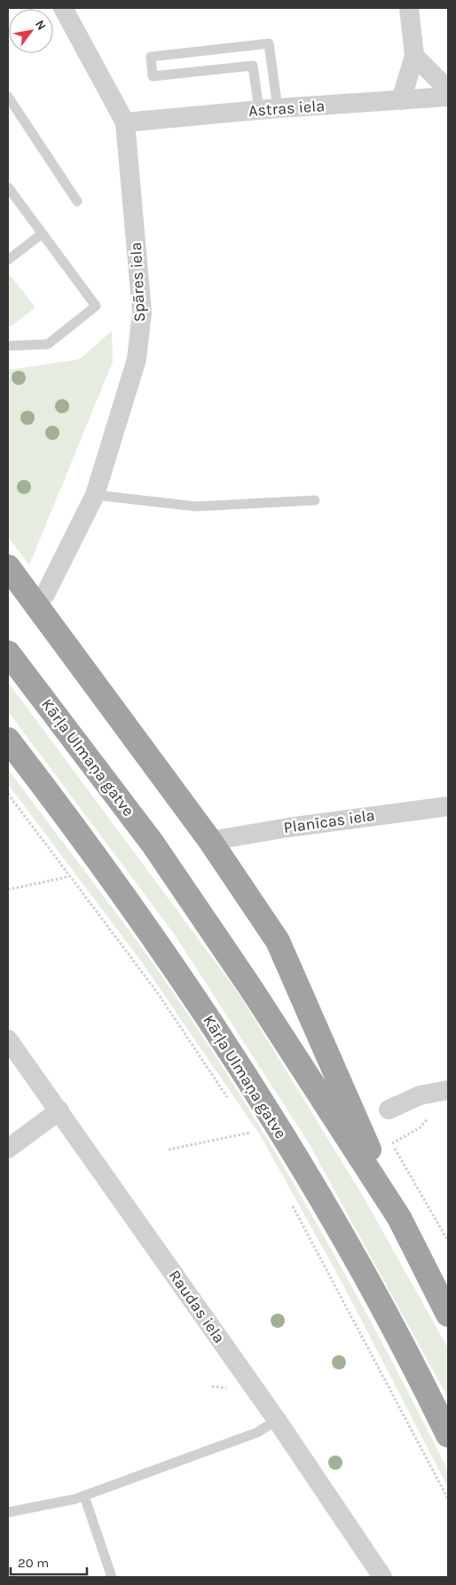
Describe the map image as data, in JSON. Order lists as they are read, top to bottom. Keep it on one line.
{"streets":{"highway":["Kārļa Ulmaņa gatve"],"street":["Astras iela","Spāres iela","Planīcas iela","Raudas iela"]},"crossings":[["Astras iela","Spāres iela"]],"scale_bar":"20 m","north":"top right"}
